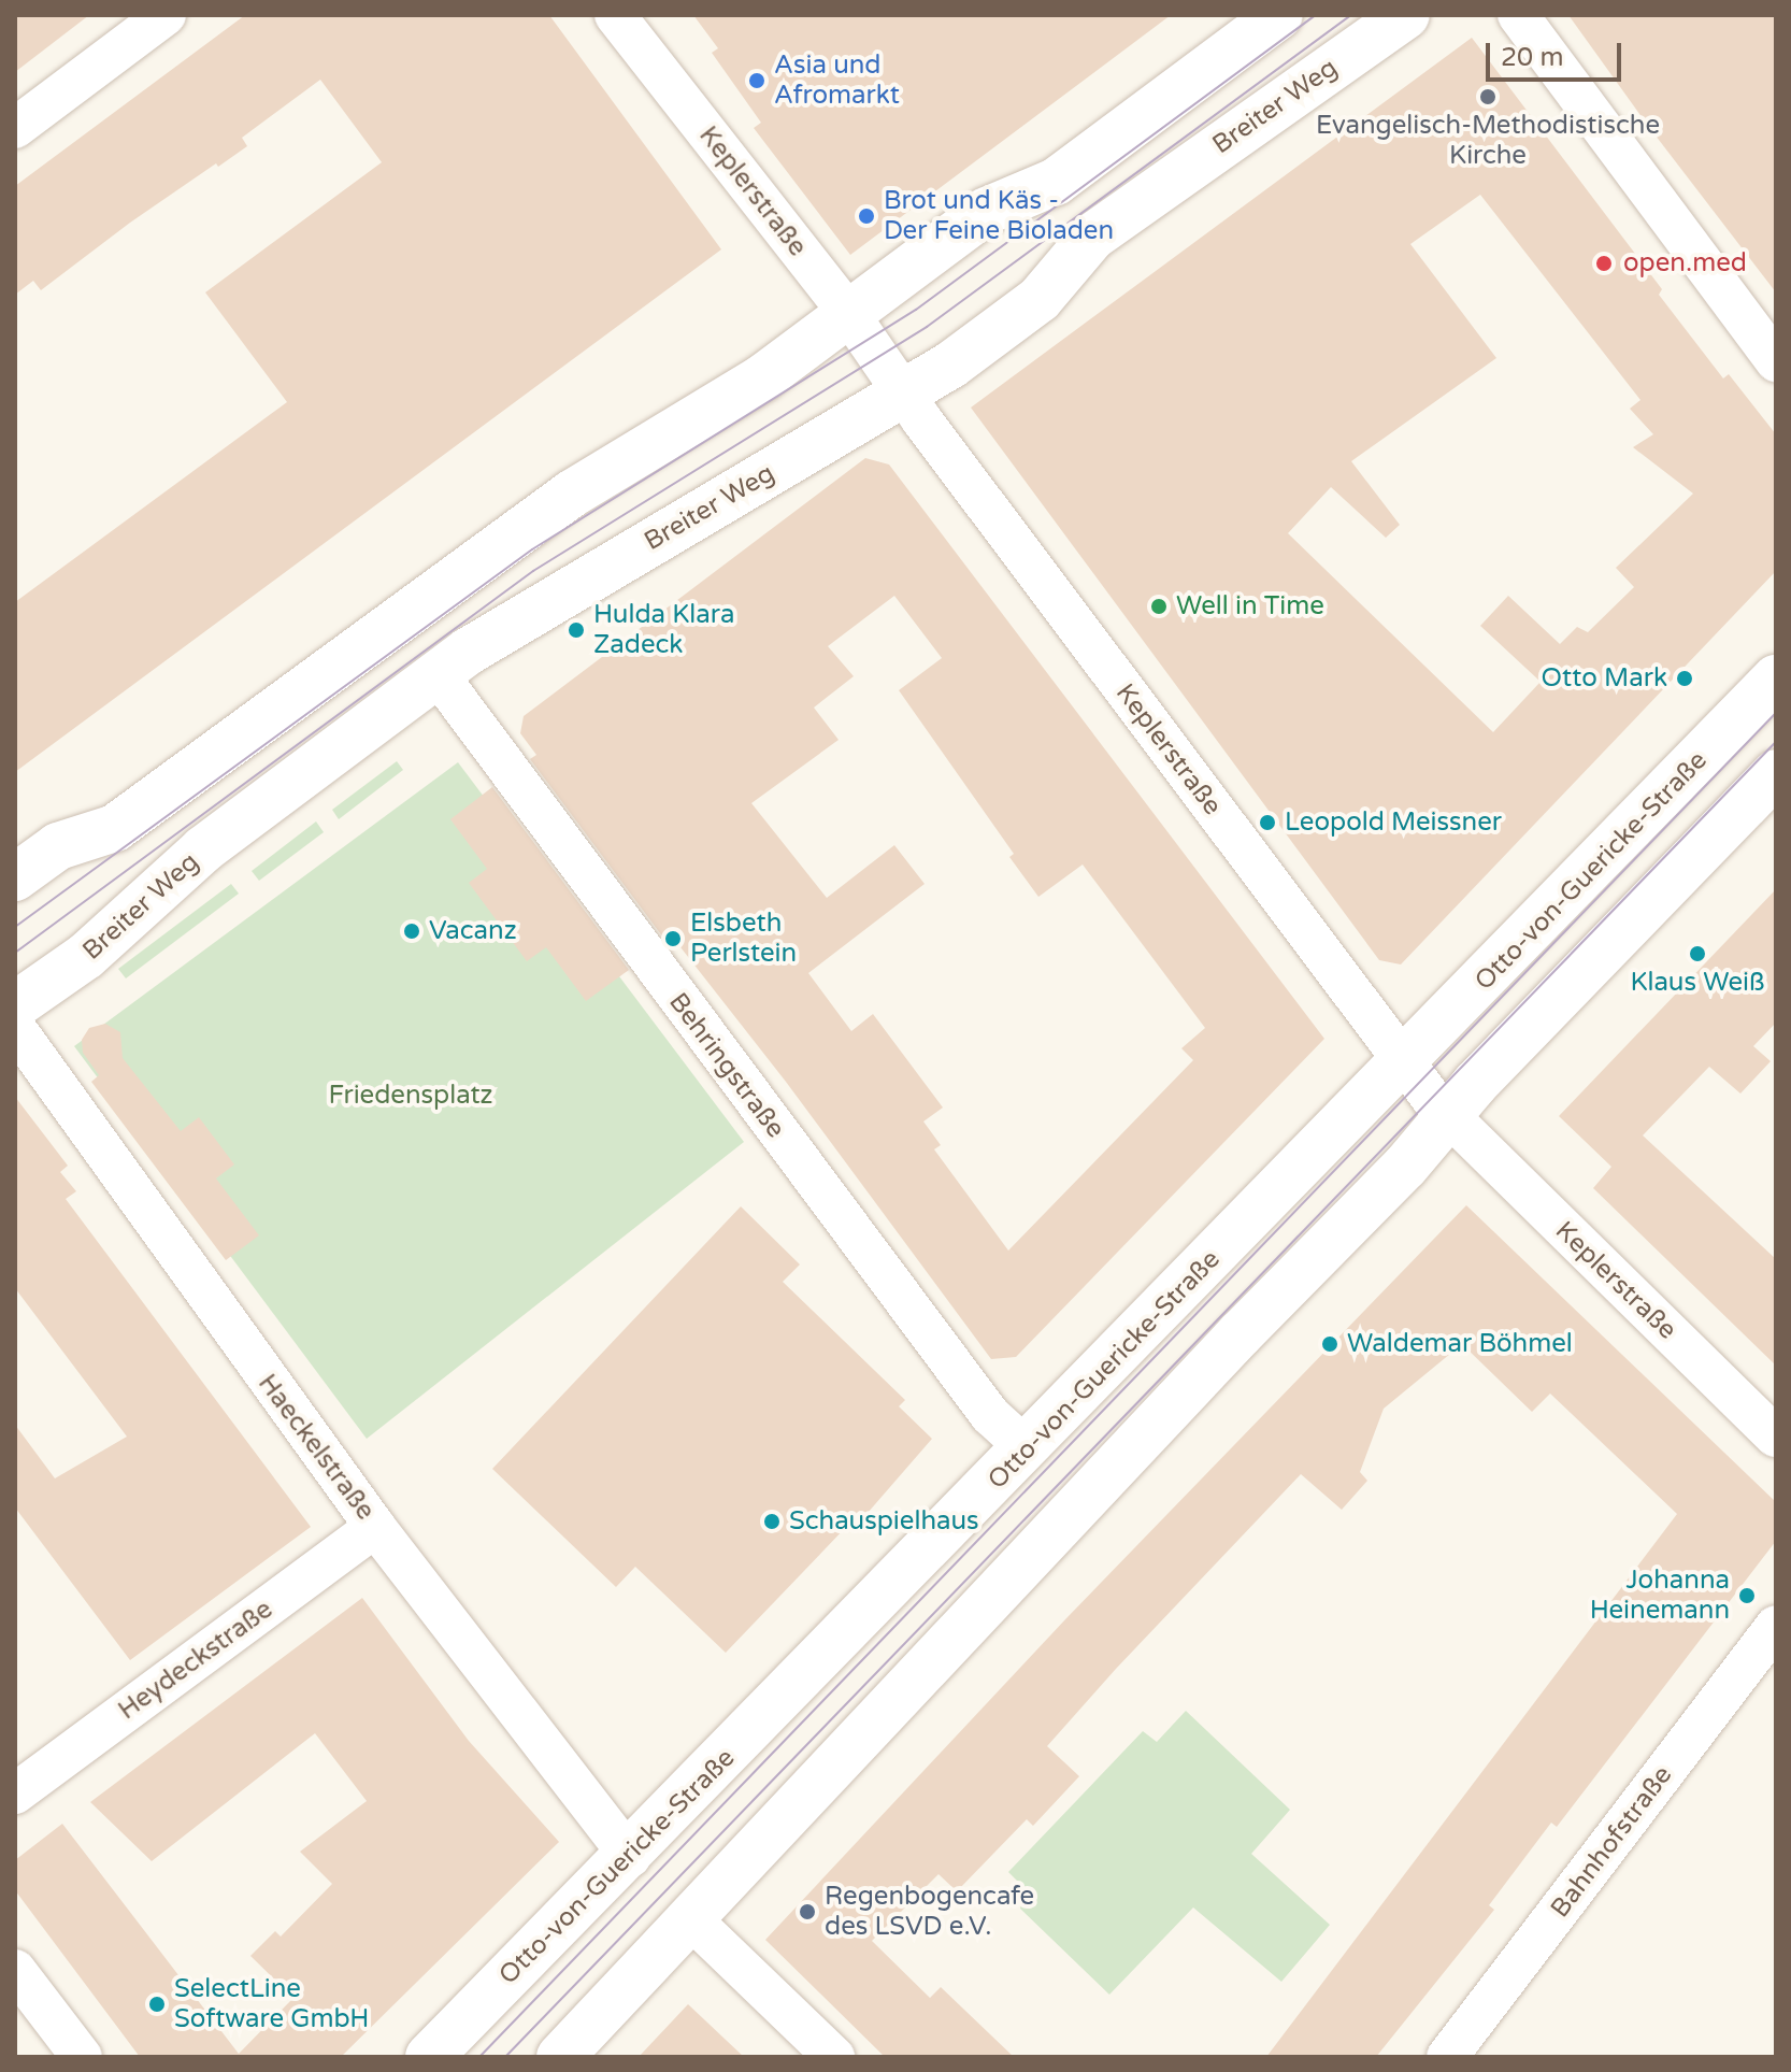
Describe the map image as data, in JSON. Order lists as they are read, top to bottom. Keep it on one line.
{"streets":{"street":["Breiter Weg","Keplerstraße","Otto-von-Guericke-Straße","Behringstraße","Haeckelstraße","Heydeckstraße","Bahnhofstraße"]},"crossings":[["Breiter Weg","Keplerstraße"],["Breiter Weg","Behringstraße"],["Keplerstraße","Otto-von-Guericke-Straße"],["Otto-von-Guericke-Straße","Behringstraße"],["Otto-von-Guericke-Straße","Haeckelstraße"],["Haeckelstraße","Heydeckstraße"]],"parks":["Friedensplatz"],"places":["Asia und Afromarkt","Evangelisch-Methodistische Kirche","Brot und Käs - Der Feine Bioladen","open.med","Well in Time","Hulda Klara Zadeck","Otto Mark","Leopold Meissner","Vacanz","Elsbeth Perlstein","Klaus Weiß","Waldemar Böhmel","Schauspielhaus","Johanna Heinemann","Regenbogencafe des LSVD e.V.","SelectLine Software GmbH"],"scale_bar":"20 m"}
